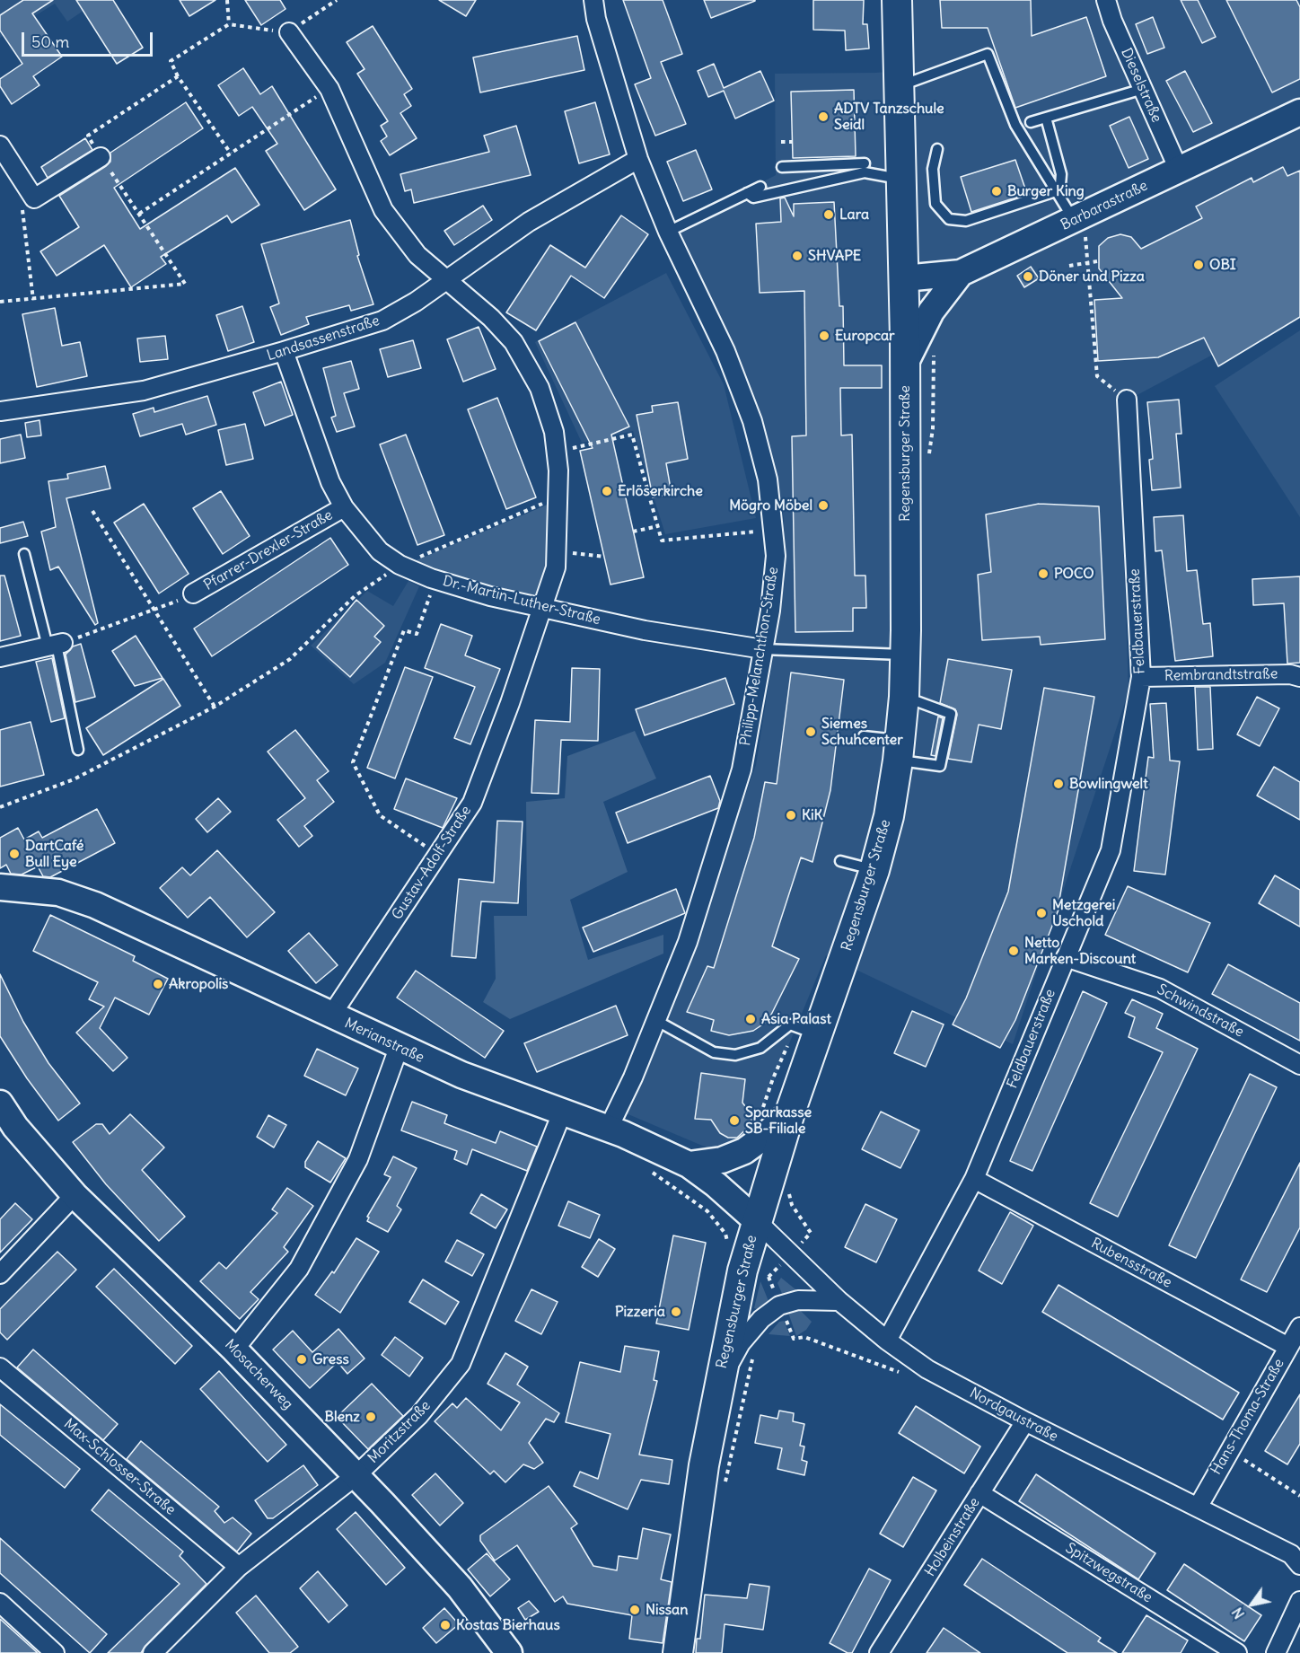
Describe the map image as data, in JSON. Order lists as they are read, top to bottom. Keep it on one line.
{"streets":{"main road":["Regensburger Straße"],"street":["Dieselstraße","Barbarastraße","Landsassenstraße","Pfarrer-Drexler-Straße","Dr.-Martin-Luther-Straße","Feldbauerstraße","Philipp-Melanchthon-Straße","Rembrandtstraße","Gustav-Adolf-Straße","Schwindstraße","Merianstraße","Rubensstraße","Mosacherweg","Nordgaustraße","Hans-Thoma-Straße","Moritzstraße","Max-Schlosser-Straße","Holbeinstraße","Spitzwegstraße"]},"crossings":[["Dieselstraße","Barbarastraße"],["Barbarastraße","Regensburger Straße"],["Landsassenstraße","Dr.-Martin-Luther-Straße"],["Landsassenstraße","Philipp-Melanchthon-Straße"],["Landsassenstraße","Gustav-Adolf-Straße"],["Regensburger Straße","Merianstraße"],["Regensburger Straße","Nordgaustraße"],["Pfarrer-Drexler-Straße","Dr.-Martin-Luther-Straße"],["Dr.-Martin-Luther-Straße","Philipp-Melanchthon-Straße"],["Dr.-Martin-Luther-Straße","Gustav-Adolf-Straße"],["Feldbauerstraße","Rembrandtstraße"],["Feldbauerstraße","Schwindstraße"],["Feldbauerstraße","Rubensstraße"],["Feldbauerstraße","Nordgaustraße"],["Philipp-Melanchthon-Straße","Merianstraße"],["Gustav-Adolf-Straße","Merianstraße"],["Merianstraße","Nordgaustraße"],["Merianstraße","Moritzstraße"],["Rubensstraße","Hans-Thoma-Straße"],["Mosacherweg","Moritzstraße"],["Nordgaustraße","Hans-Thoma-Straße"],["Nordgaustraße","Holbeinstraße"],["Moritzstraße","Max-Schlosser-Straße"],["Holbeinstraße","Spitzwegstraße"]],"places":["ADTV Tanzschule Seidl","Burger King","Lara","SHVAPE","OBI","Döner und Pizza","Europcar","Erlöserkirche","Mögro Möbel","POCO","Siemes Schuhcenter","Bowlingwelt","KiK","DartCafé Bull Eye","Metzgerei Uschold","Netto Marken-Discount","Akropolis","Asia Palast","Sparkasse SB-Filiale","Pizzeria","Gress","Blenz","Nissan","Kostas Bierhaus"],"scale_bar":"50 m","north":"bottom left"}
